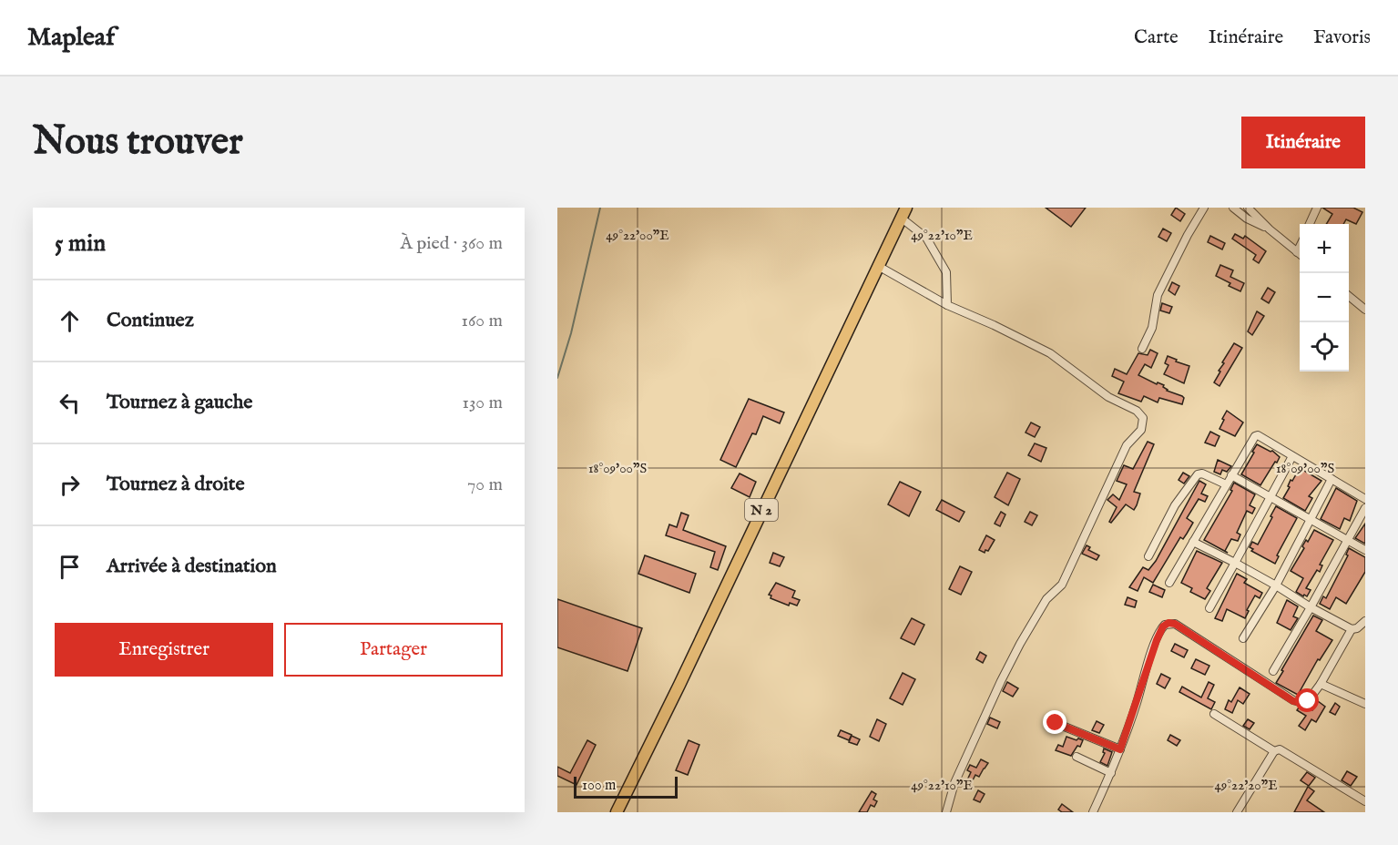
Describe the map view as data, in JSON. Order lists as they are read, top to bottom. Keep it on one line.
{"streets":{"main road":["N 2"]},"scale_bar":"100 m","page":{"header":"Mapleaf","nav":["Carte","Itinéraire","Favoris"],"buttons":["Itinéraire",["Enregistrer","Partager"]],"title":"Nous trouver","heading":["5 min","À pied · 360 m"],"map_buttons":["+","−"],"list":[["Continuez","160 m"],["Tournez à gauche","130 m"],["Tournez à droite","70 m"],"Arrivée à destination"],"scale":"100 m"},"coordinates":["49°22'00\"E","49°22'10\"E","18°09'00\"S","49°22'20\"E"]}
